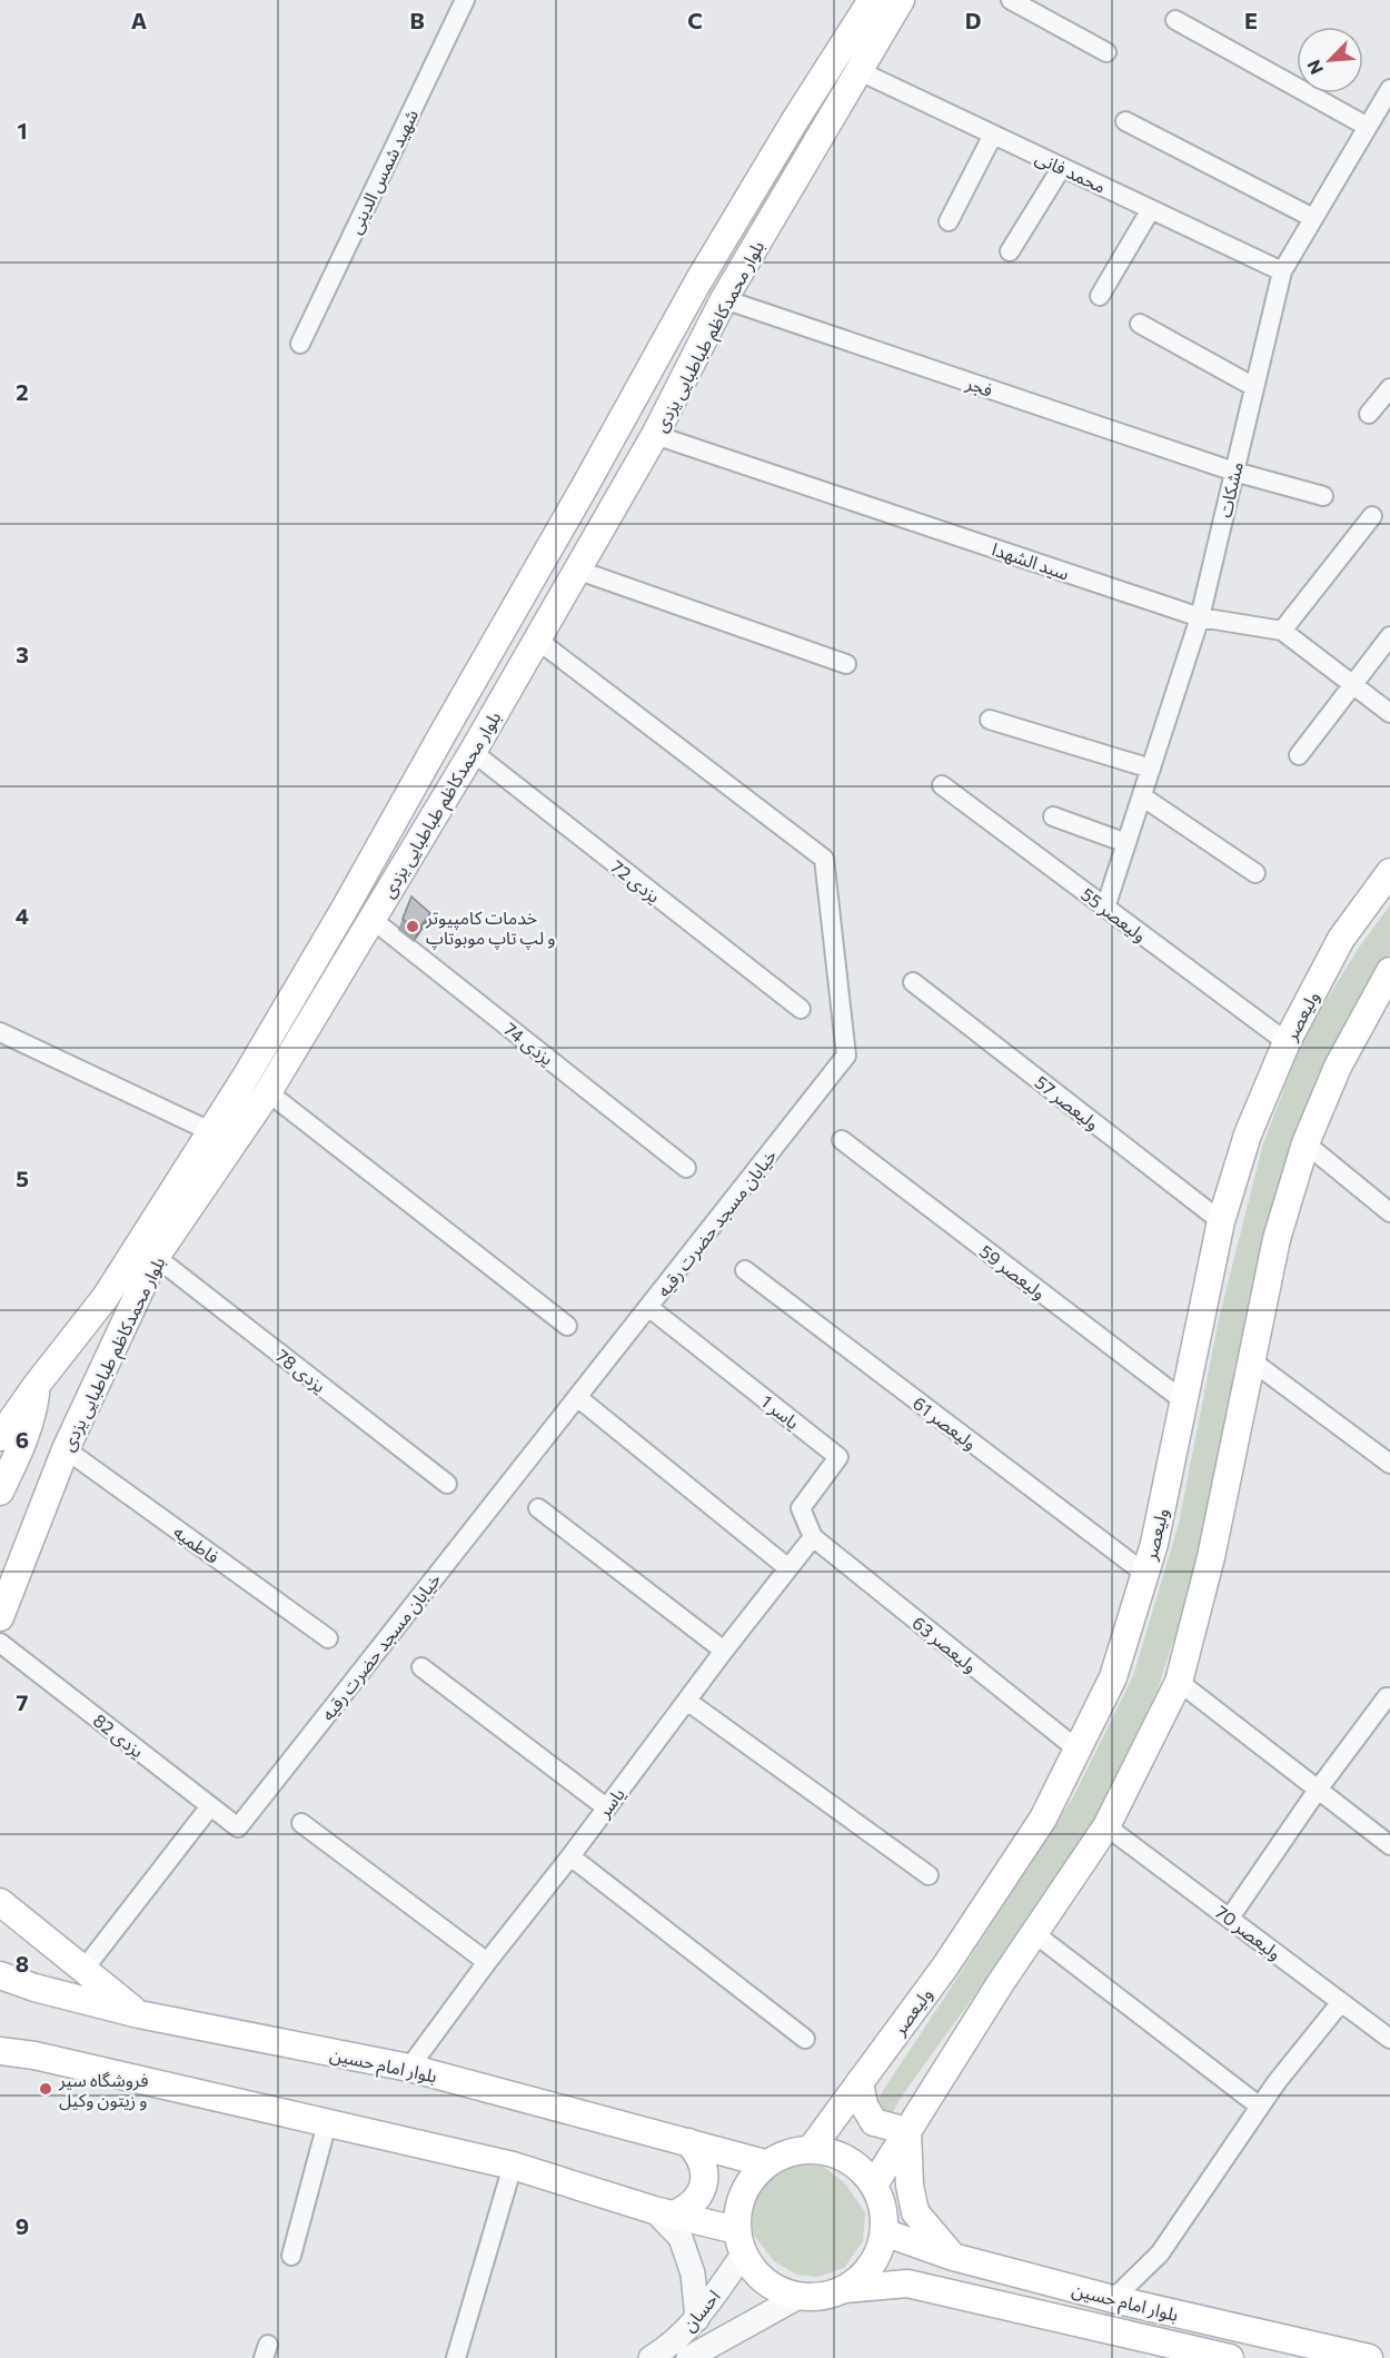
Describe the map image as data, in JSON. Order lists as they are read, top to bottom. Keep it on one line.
{"streets":{"main road":["بلوار محمدکاظم طباطبایی یزدی","ولیعصر","بلوار امام حسین"],"street":["شهید شمس الدینی","محمد فانی","فجر","مشکات","سید الشهدا","یزدی 72","ولیعصر 55","یزدی 74","ولیعصر 57","خیابان مسجد حضرت رقیه","ولیعصر 59","یزدی 78","یاسر 1","ولیعصر 61","فاطمیه","ولیعصر 63","یزدی 82","یاسر","ولیعصر 70","احسان"]},"crossings":[["محمد فانی","بلوار محمدکاظم طباطبایی یزدی"],["محمد فانی","مشکات"],["بلوار محمدکاظم طباطبایی یزدی","فجر"],["بلوار محمدکاظم طباطبایی یزدی","سید الشهدا"],["بلوار محمدکاظم طباطبایی یزدی","یزدی 72"],["بلوار محمدکاظم طباطبایی یزدی","یزدی 74"],["بلوار محمدکاظم طباطبایی یزدی","خیابان مسجد حضرت رقیه"],["بلوار محمدکاظم طباطبایی یزدی","یزدی 78"],["بلوار محمدکاظم طباطبایی یزدی","فاطمیه"],["فجر","مشکات"],["مشکات","سید الشهدا"],["مشکات","ولیعصر 55"],["ولیعصر 55","ولیعصر"],["ولیعصر","ولیعصر 57"],["ولیعصر","ولیعصر 59"],["ولیعصر","ولیعصر 61"],["ولیعصر","ولیعصر 63"],["ولیعصر","بلوار امام حسین"],["ولیعصر","احسان"],["خیابان مسجد حضرت رقیه","یاسر 1"],["خیابان مسجد حضرت رقیه","یزدی 82"],["یاسر 1","ولیعصر 63"],["یاسر 1","یاسر"],["ولیعصر 63","یاسر"],["یاسر","بلوار امام حسین"],["بلوار امام حسین","احسان"]],"places":["خدمات کامپیوتر و لپ تاپ موبوتاپ","فروشگاه سیر و زیتون وکیل"],"north":"bottom left","grid":{"columns":["A","B","C","D","E"],"rows":["1","2","3","4","5","6","7","8","9"]}}
